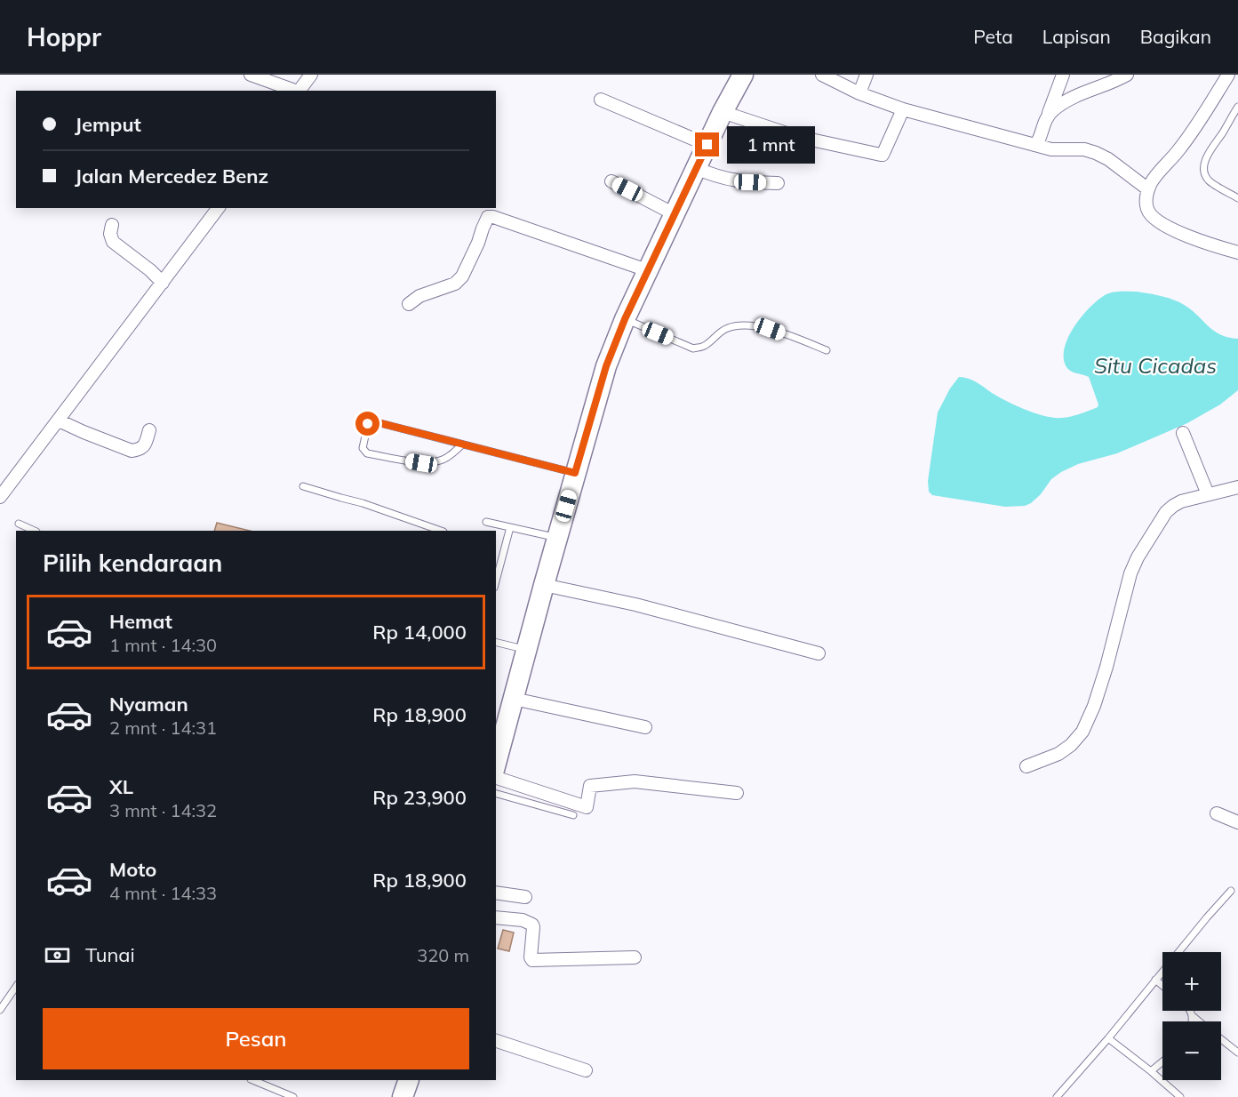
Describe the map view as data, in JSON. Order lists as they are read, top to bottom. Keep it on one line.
{"water":["Situ Cicadas"],"page":{"header":"Hoppr","nav":["Peta","Lapisan","Bagikan"],"banner":["Jemput","Jalan Mercedez Benz"],"bubble":"1 mnt","heading":"Pilih kendaraan","list":[{"name":"Hemat","note":"1 mnt · 14:30","value":"Rp 14,000"},{"name":"Nyaman","note":"2 mnt · 14:31","value":"Rp 18,900"},{"name":"XL","note":"3 mnt · 14:32","value":"Rp 23,900"},{"name":"Moto","note":"4 mnt · 14:33","value":"Rp 18,900"}],"pay":["Tunai","320 m"],"map_buttons":["+","−"],"buttons":"Pesan"}}
